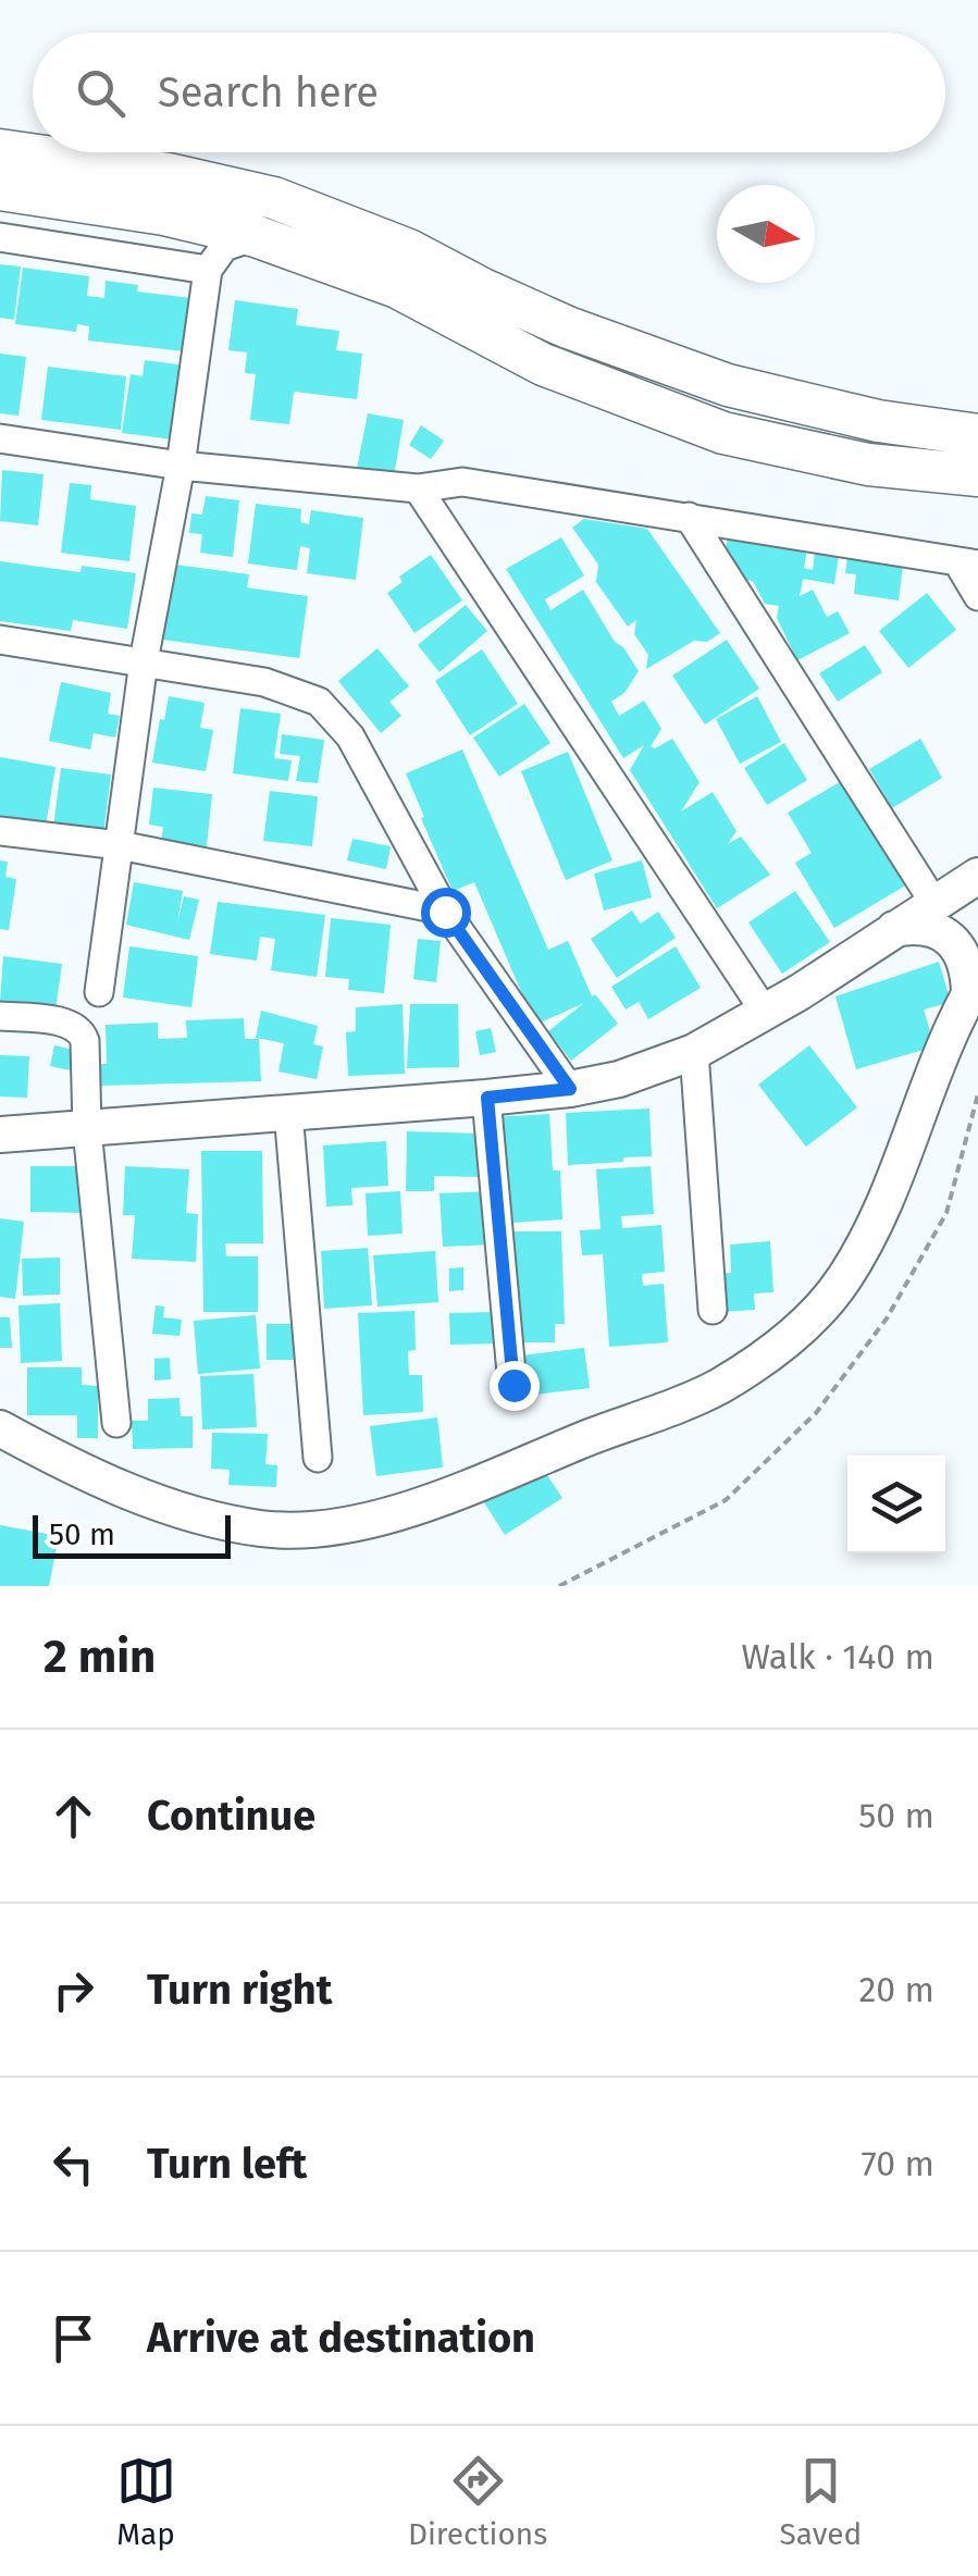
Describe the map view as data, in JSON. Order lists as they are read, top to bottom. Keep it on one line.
{"scale_bar":"50 m","north":"right","page":{"search":"Search here","scale":"50 m","heading":["2 min","Walk · 140 m"],"list":[["Continue","50 m"],["Turn right","20 m"],["Turn left","70 m"],"Arrive at destination"],"nav":["Map","Directions","Saved"]}}
